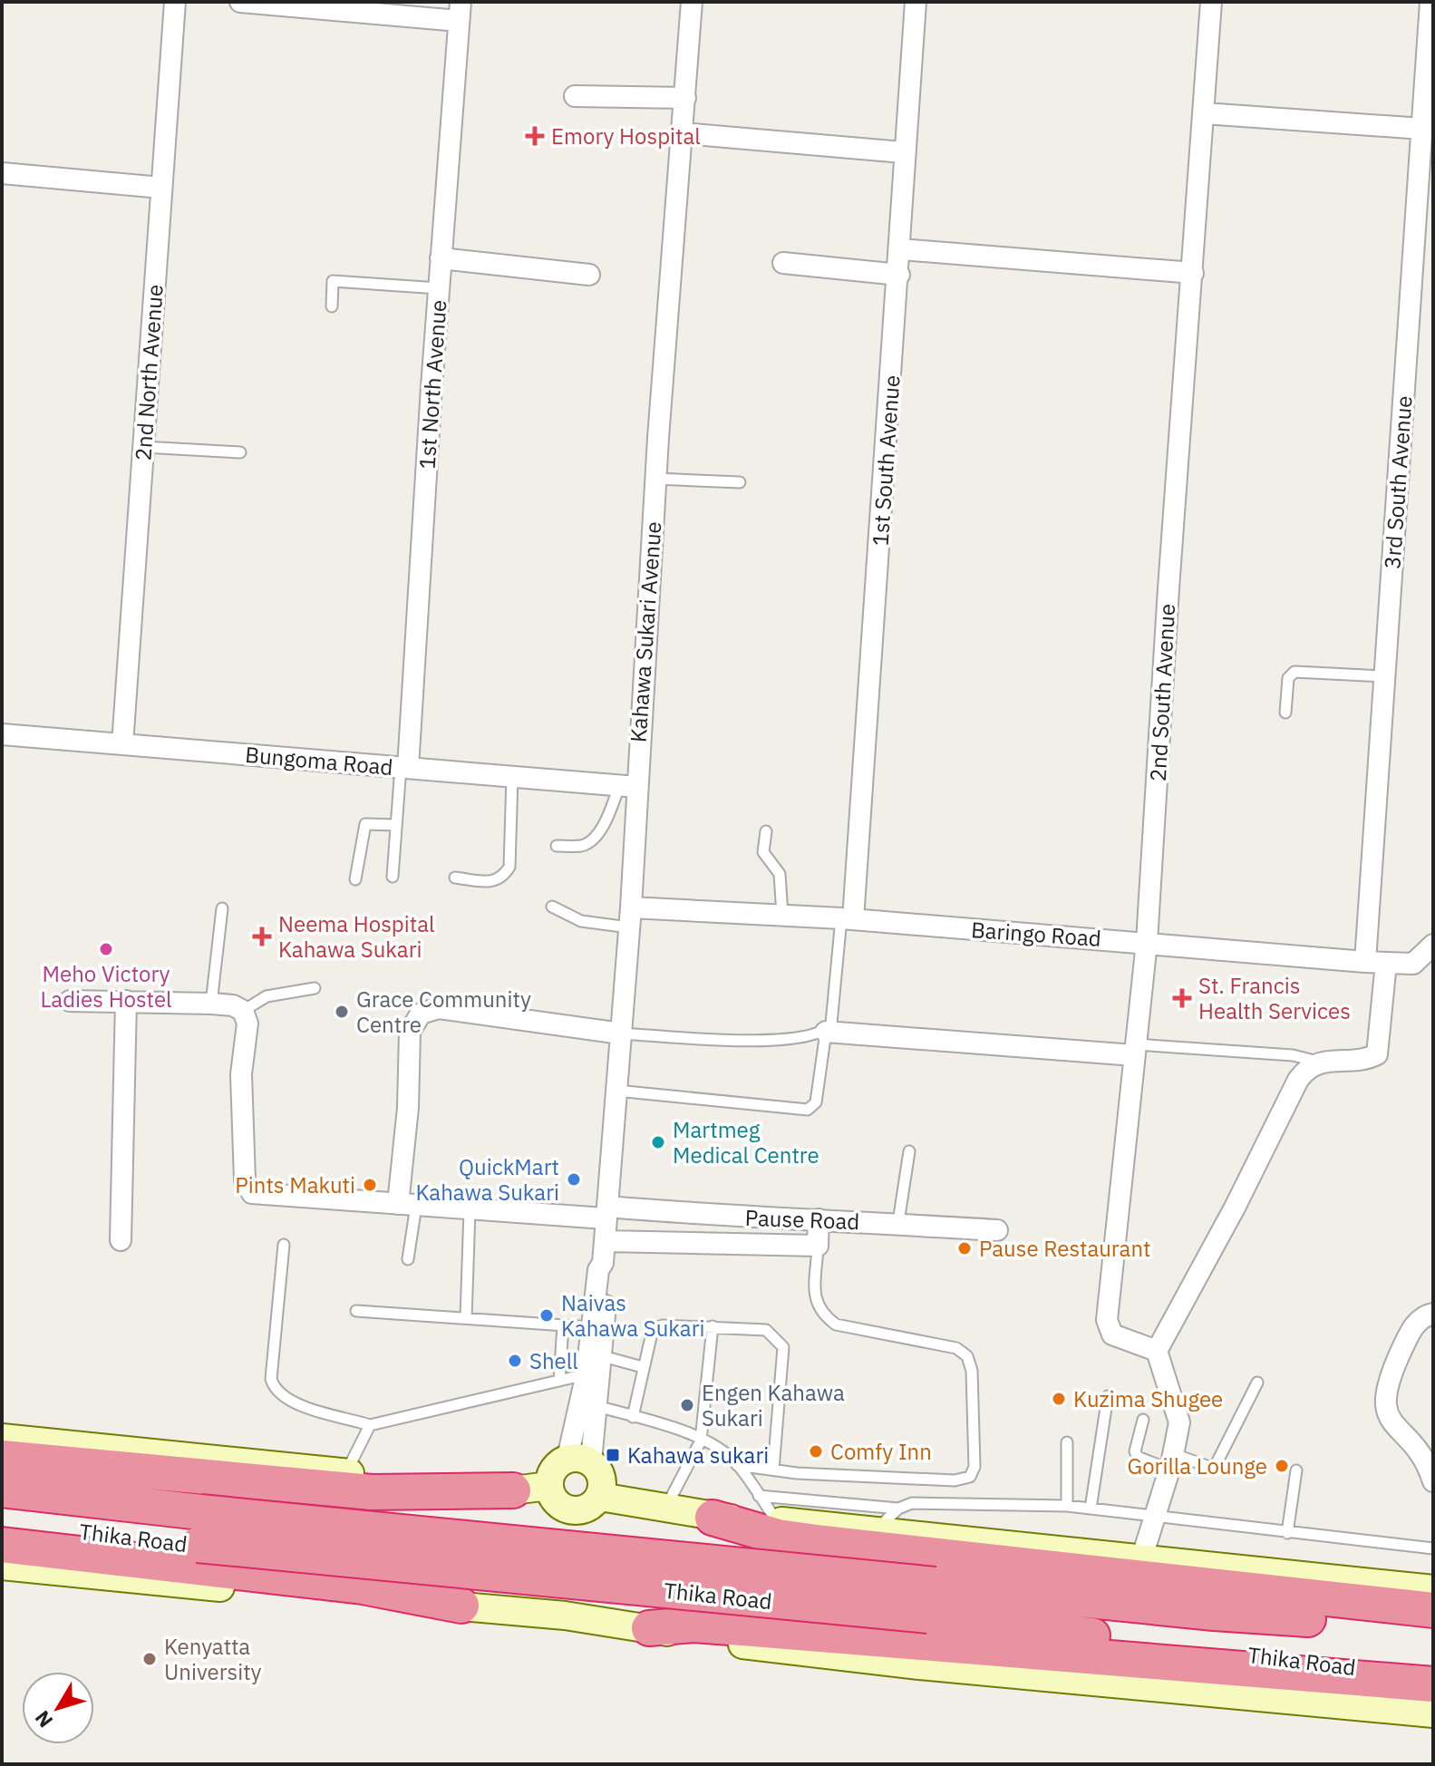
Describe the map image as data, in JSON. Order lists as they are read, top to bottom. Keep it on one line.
{"streets":{"highway":["Thika Road"],"street":["2nd North Avenue","1st North Avenue","1st South Avenue","3rd South Avenue","Kahawa Sukari Avenue","2nd South Avenue","Bungoma Road","Baringo Road","Pause Road"]},"crossings":[["2nd North Avenue","Bungoma Road"],["1st North Avenue","Bungoma Road"],["1st South Avenue","Baringo Road"],["3rd South Avenue","Baringo Road"],["Kahawa Sukari Avenue","Bungoma Road"],["Kahawa Sukari Avenue","Baringo Road"],["Kahawa Sukari Avenue","Pause Road"],["2nd South Avenue","Baringo Road"]],"places":{"health":["Emory Hospital","Neema Hospital Kahawa Sukari","St. Francis Health Services"],"other":["Meho Victory Ladies Hostel","Grace Community Centre","Martmeg Medical Centre","QuickMart Kahawa Sukari","Pints Makuti","Pause Restaurant","Naivas Kahawa Sukari","Shell","Kuzima Shugee","Engen Kahawa Sukari","Comfy Inn","Gorilla Lounge","Kenyatta University"],"transit":["Kahawa sukari"]},"north":"bottom left"}
